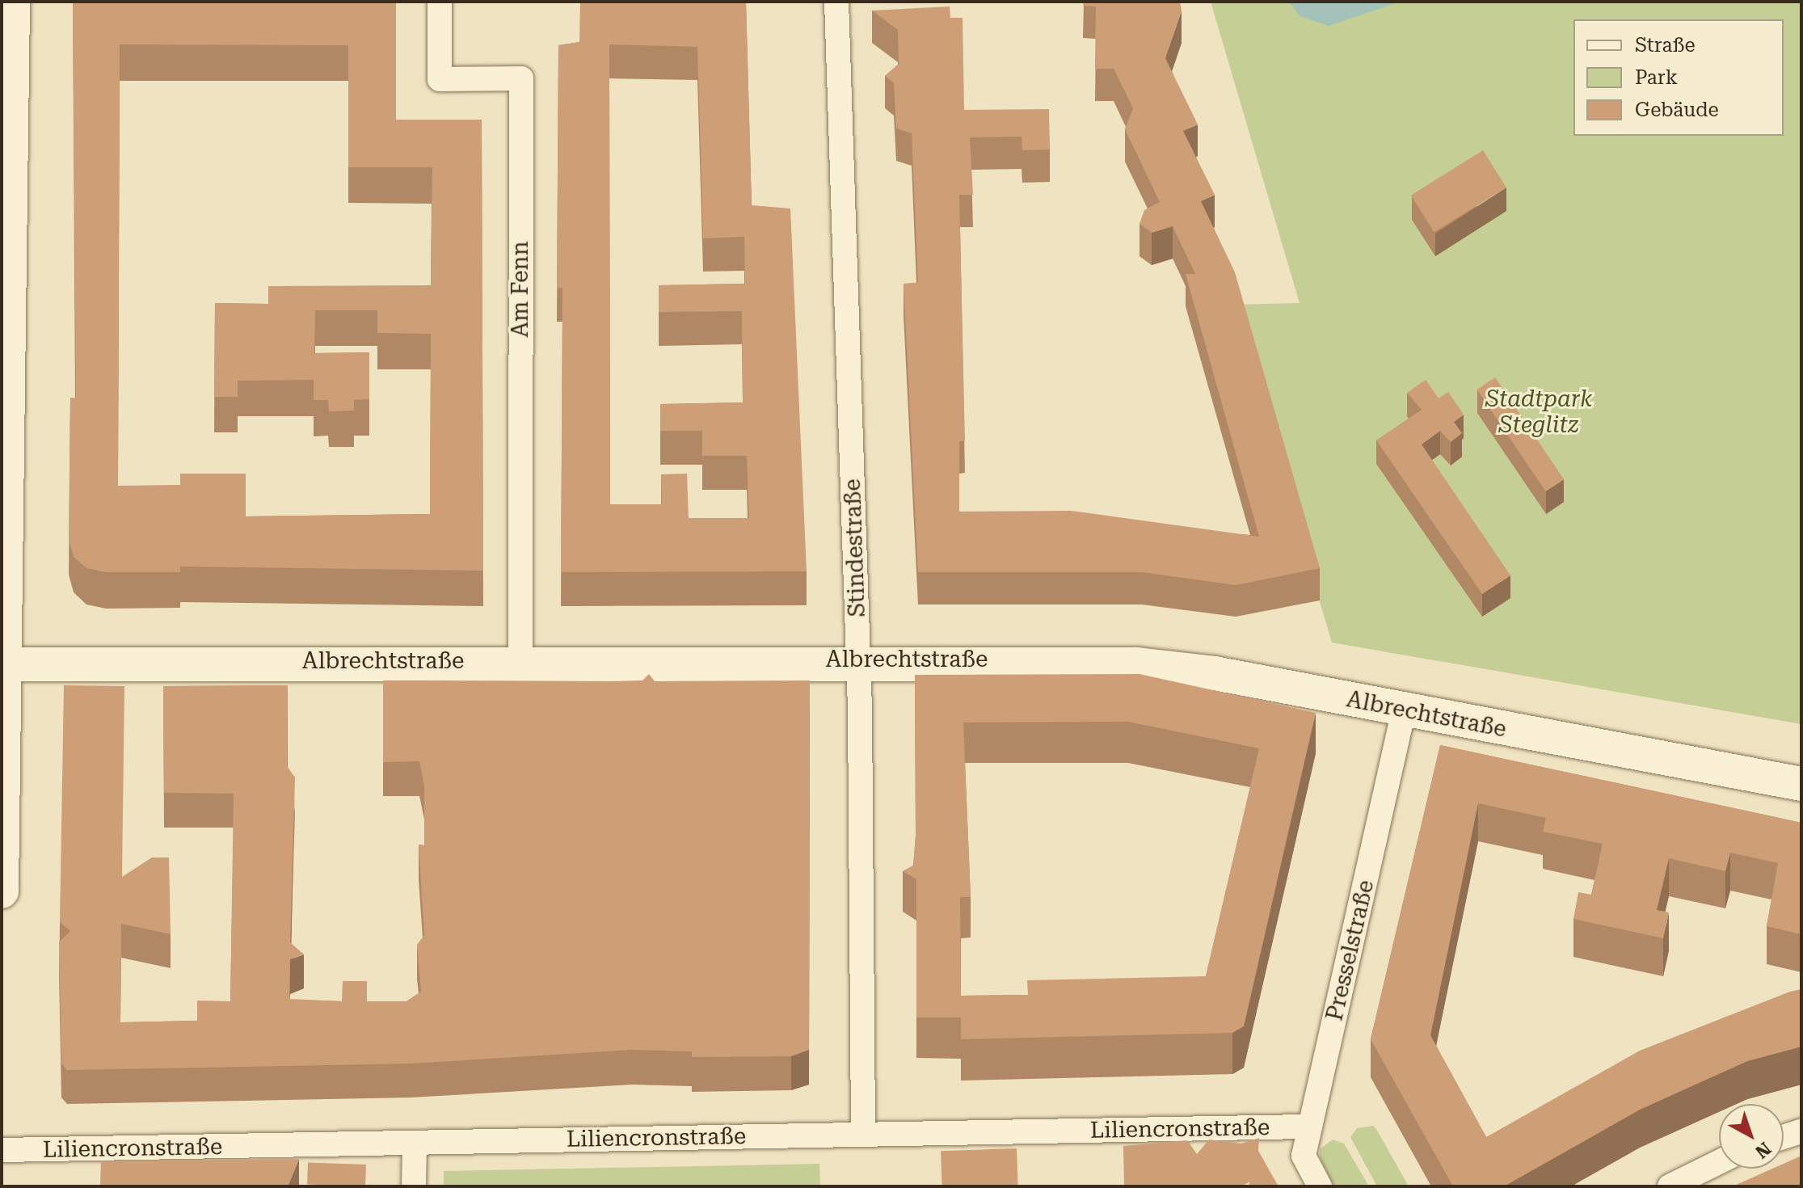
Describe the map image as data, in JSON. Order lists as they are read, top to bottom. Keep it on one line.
{"streets":{"street":["Am Fenn","Stindestraße","Albrechtstraße","Presselstraße","Liliencronstraße"]},"crossings":[["Am Fenn","Albrechtstraße"],["Stindestraße","Albrechtstraße"],["Stindestraße","Liliencronstraße"],["Albrechtstraße","Presselstraße"],["Presselstraße","Liliencronstraße"]],"parks":["Stadtpark Steglitz"],"legend":["Straße","Park","Gebäude"],"north":"bottom right"}
